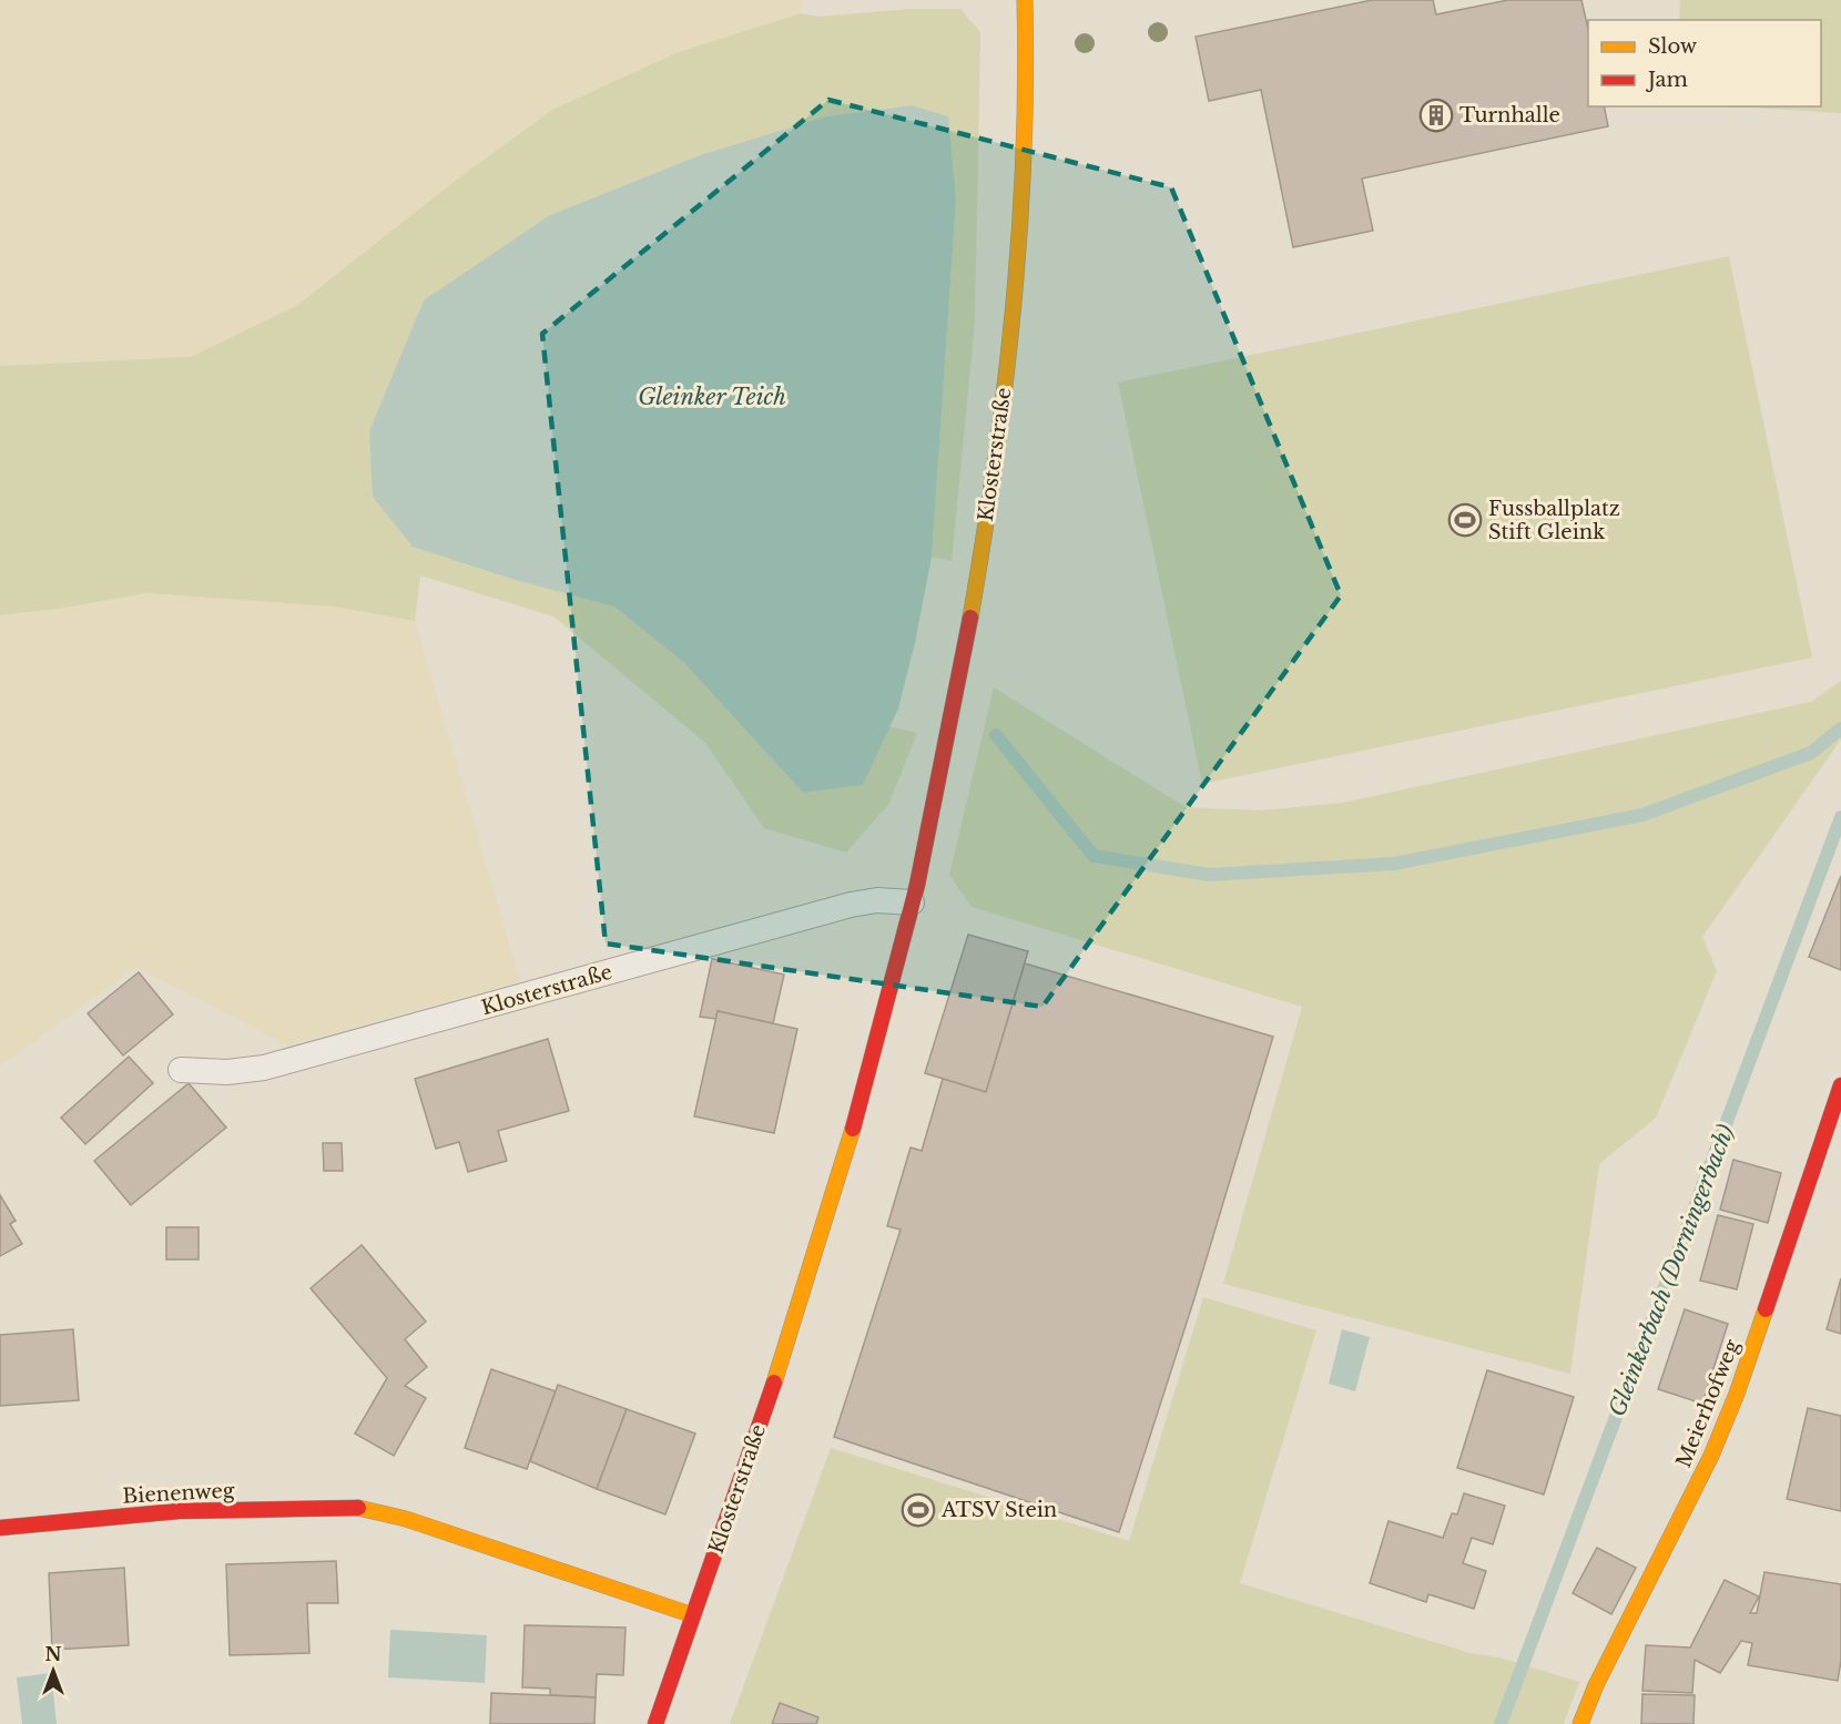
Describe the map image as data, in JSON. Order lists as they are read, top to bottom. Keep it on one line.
{"streets":{"street":["Klosterstraße","Meierhofweg","Bienenweg"]},"crossings":[["Klosterstraße","Bienenweg"]],"water":["Gleinker Teich","Gleinkerbach (Dorningerbach)"],"places":{"building":["Turnhalle"],"sports":["Fussballplatz Stift Gleink","ATSV Stein"]},"legend":["Slow","Jam"],"north":"top"}
